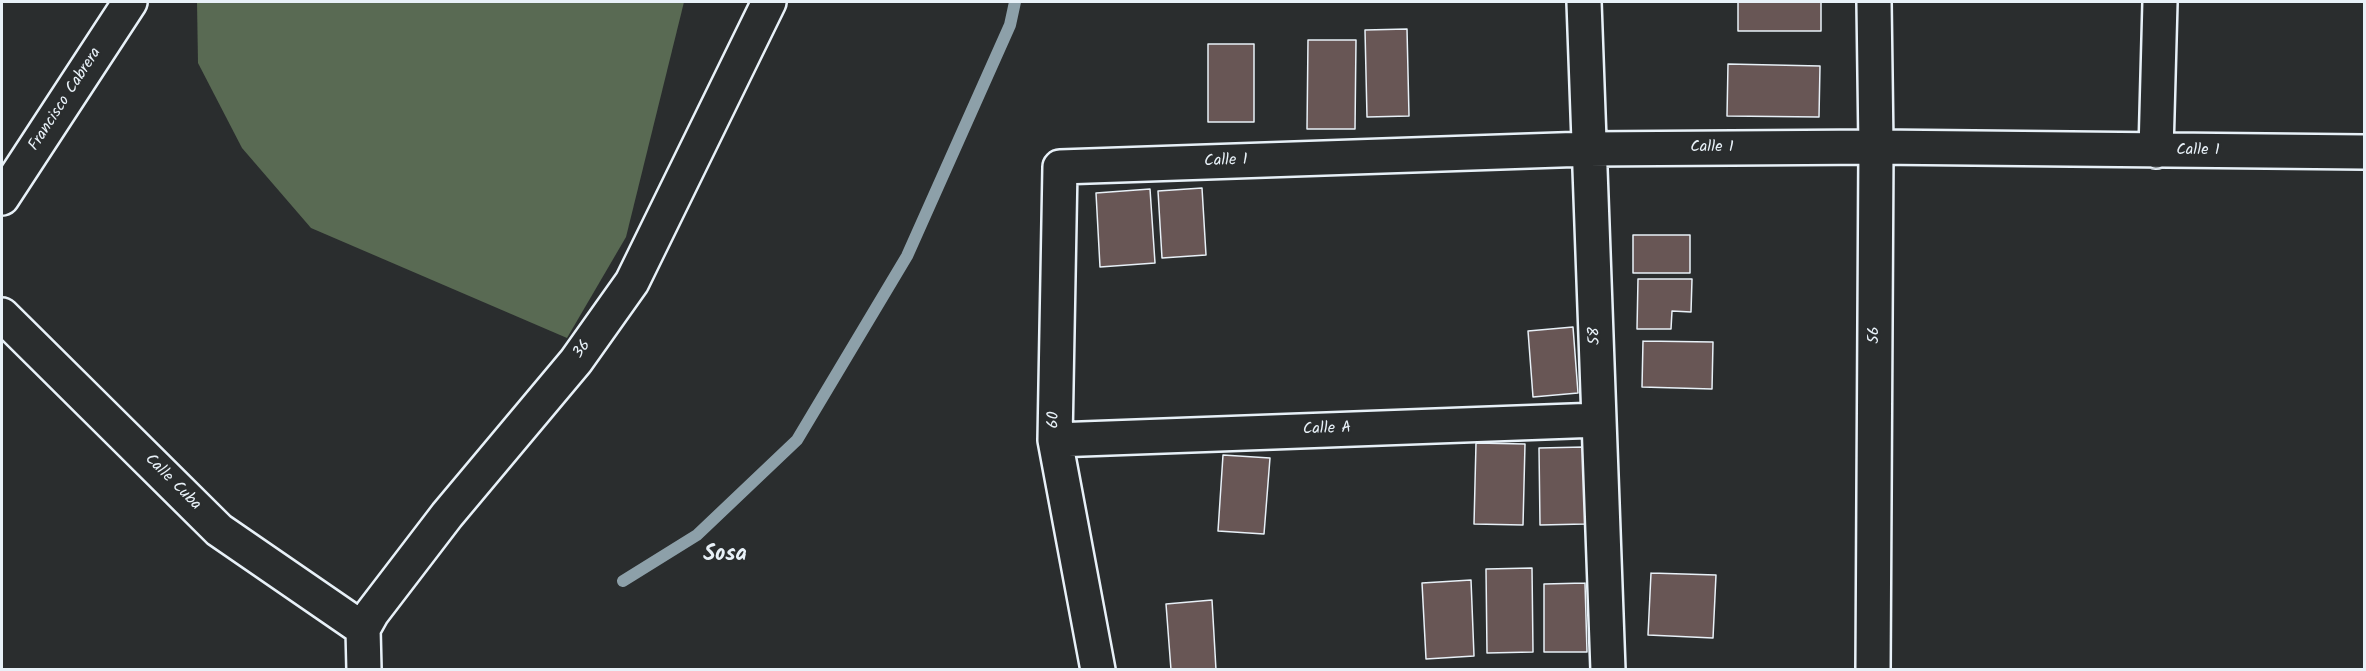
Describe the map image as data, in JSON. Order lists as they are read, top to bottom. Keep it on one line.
{"streets":{"street":["Francisco Cabrera","Calle 1","56","58","36","60","Calle A","Calle Cuba"]},"crossings":[["Calle 1","56"],["Calle 1","58"],["Calle 1","60"],["58","Calle A"],["36","Calle Cuba"],["60","Calle A"]],"districts":["Sosa"]}
